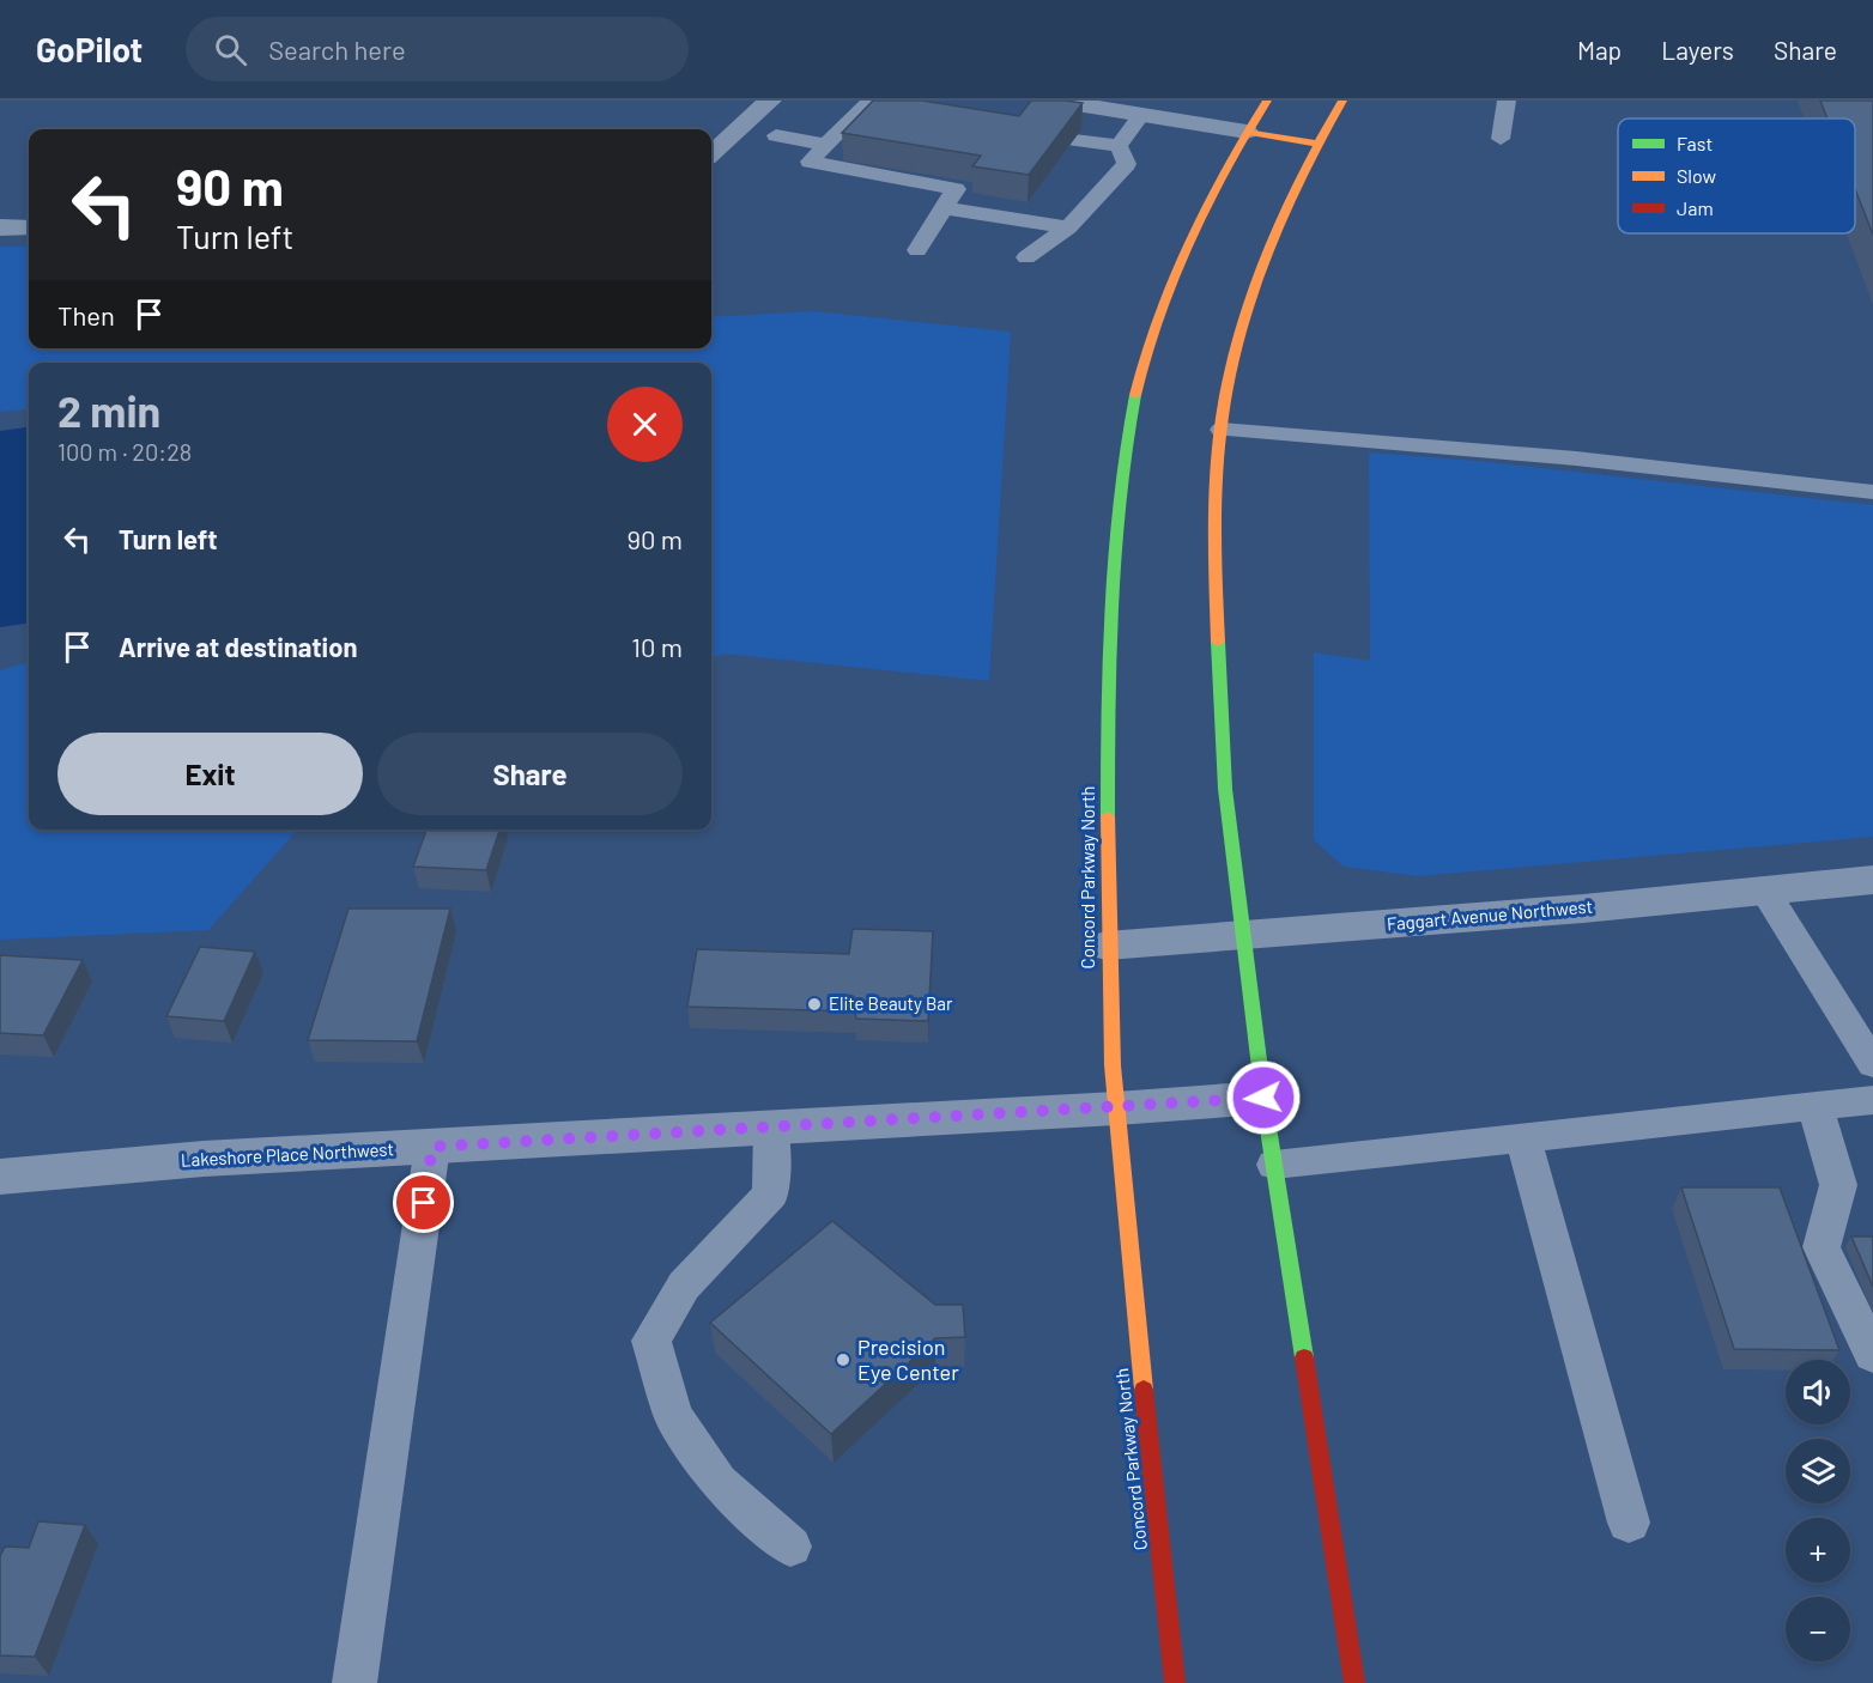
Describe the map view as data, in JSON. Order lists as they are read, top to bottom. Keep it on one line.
{"streets":{"highway":["Concord Parkway North"],"street":["Faggart Avenue Northwest","Lakeshore Place Northwest"]},"crossings":[["Concord Parkway North","Faggart Avenue Northwest"],["Concord Parkway North","Lakeshore Place Northwest"]],"places":["Elite Beauty Bar","Precision Eye Center"],"legend":["Fast","Slow","Jam"],"page":{"header":"GoPilot","search":"Search here","nav":["Map","Layers","Share"],"turn":["90 m","Turn left"],"then":"Then","heading":["2 min","100 m · 20:28"],"list":[{"name":"Turn left","value":"90 m"},{"name":"Arrive at destination","value":"10 m"}],"buttons":["Exit","Share"],"map_buttons":["+","−"]}}
